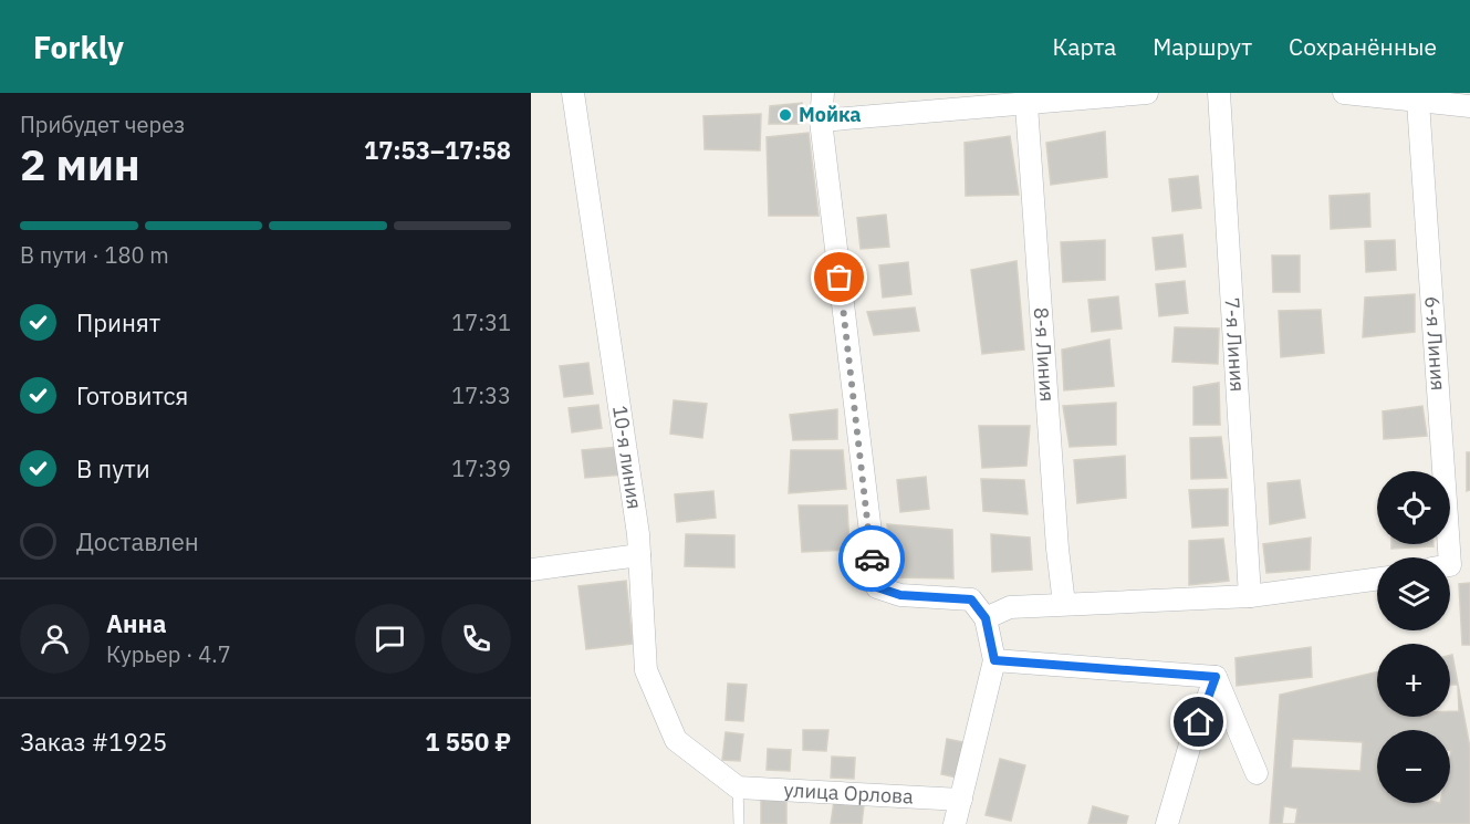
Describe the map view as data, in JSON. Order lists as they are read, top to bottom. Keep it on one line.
{"streets":{"street":["6-я Линия","7-я Линия","8-я Линия","10-я линия","улица Орлова"]},"crossings":[["10-я линия","улица Орлова"]],"places":["Мойка"],"page":{"header":"Forkly","nav":["Карта","Маршрут","Сохранённые"],"heading":["2 мин","Прибудет через","17:53–17:58"],"panel":["Анна","Курьер · 4.7","Заказ #1925","1 550 ₽"],"bar":"В пути · 180 m","list":[["Принят","17:31"],["Готовится","17:33"],["В пути","17:39"],"Доставлен"],"map_buttons":["+","−"]}}
